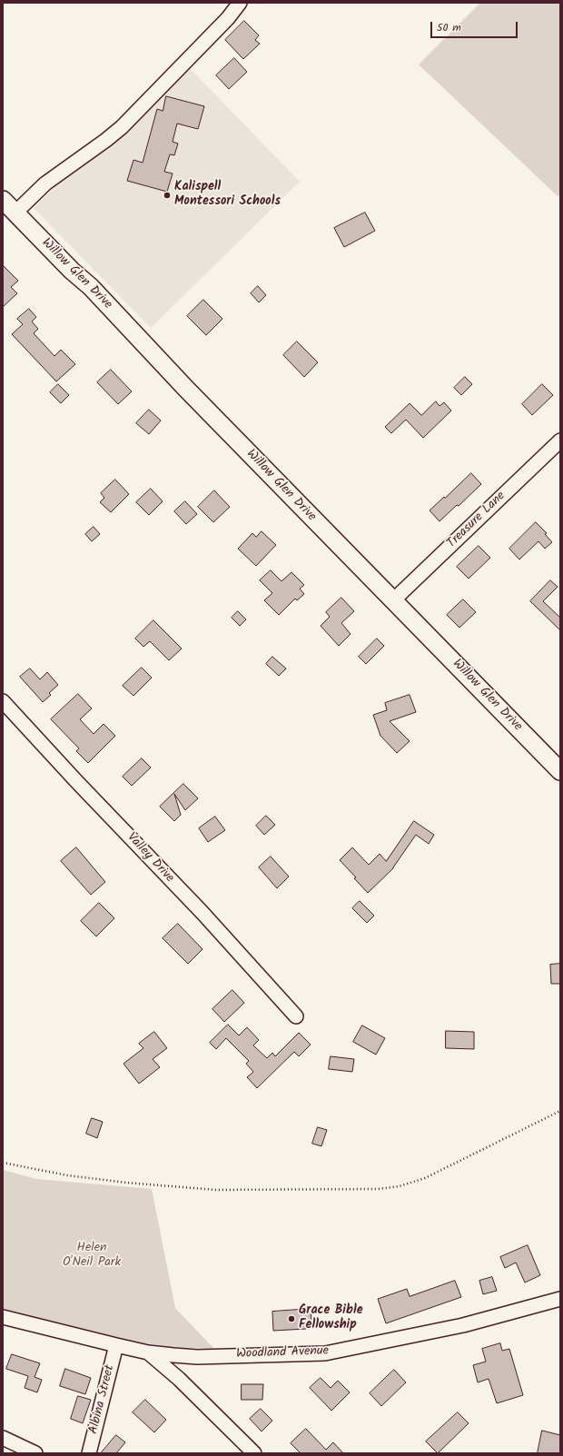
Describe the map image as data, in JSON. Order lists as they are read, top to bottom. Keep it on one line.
{"streets":{"main road":["Willow Glen Drive"],"street":["Treasure Lane","Valley Drive","Woodland Avenue","Albina Street"]},"crossings":[["Willow Glen Drive","Treasure Lane"],["Woodland Avenue","Albina Street"]],"parks":["Helen O'Neil Park"],"places":["Kalispell Montessori Schools","Grace Bible Fellowship"],"scale_bar":"50 m"}
